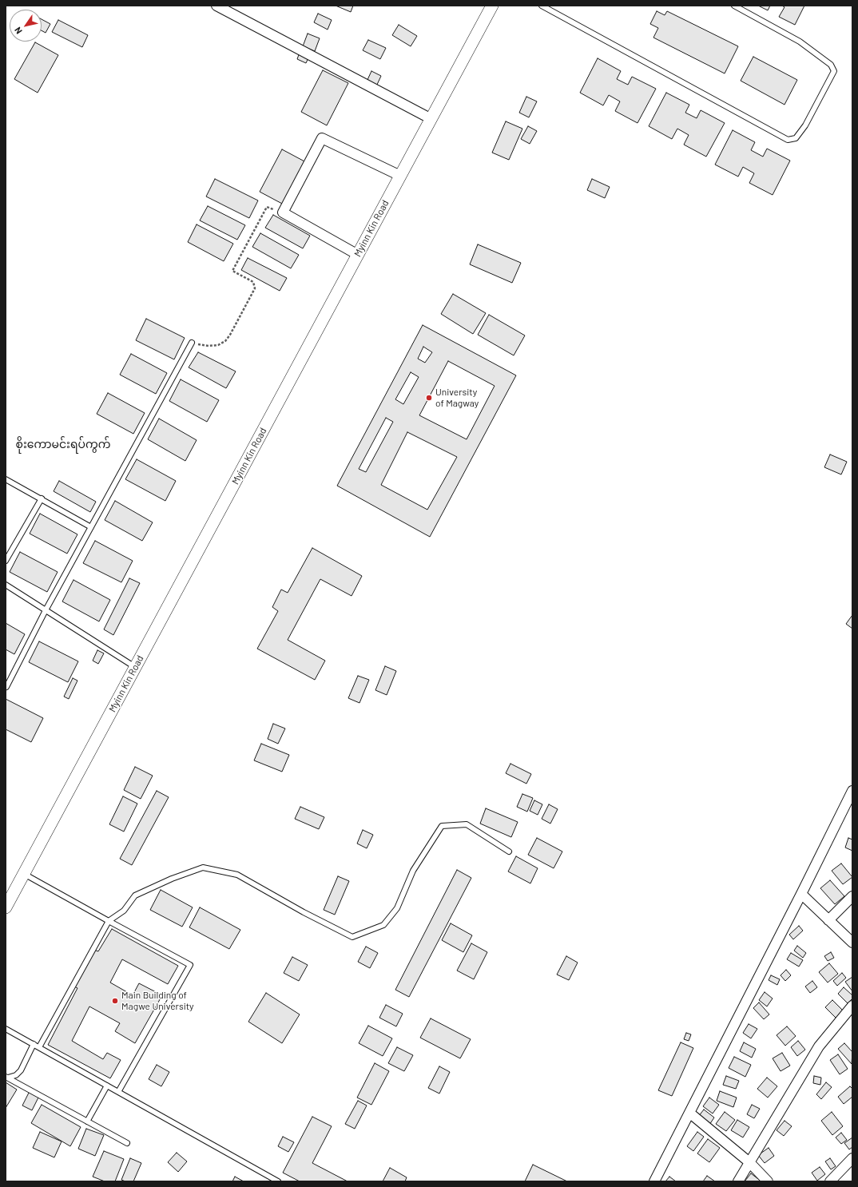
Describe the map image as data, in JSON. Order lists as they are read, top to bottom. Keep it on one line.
{"streets":{"street":["Myinn Kin Road"]},"districts":["စိုးကောမင်းရပ်ကွက်"],"places":["University of Magway","Main Building of Magwe University"],"north":"bottom left"}
